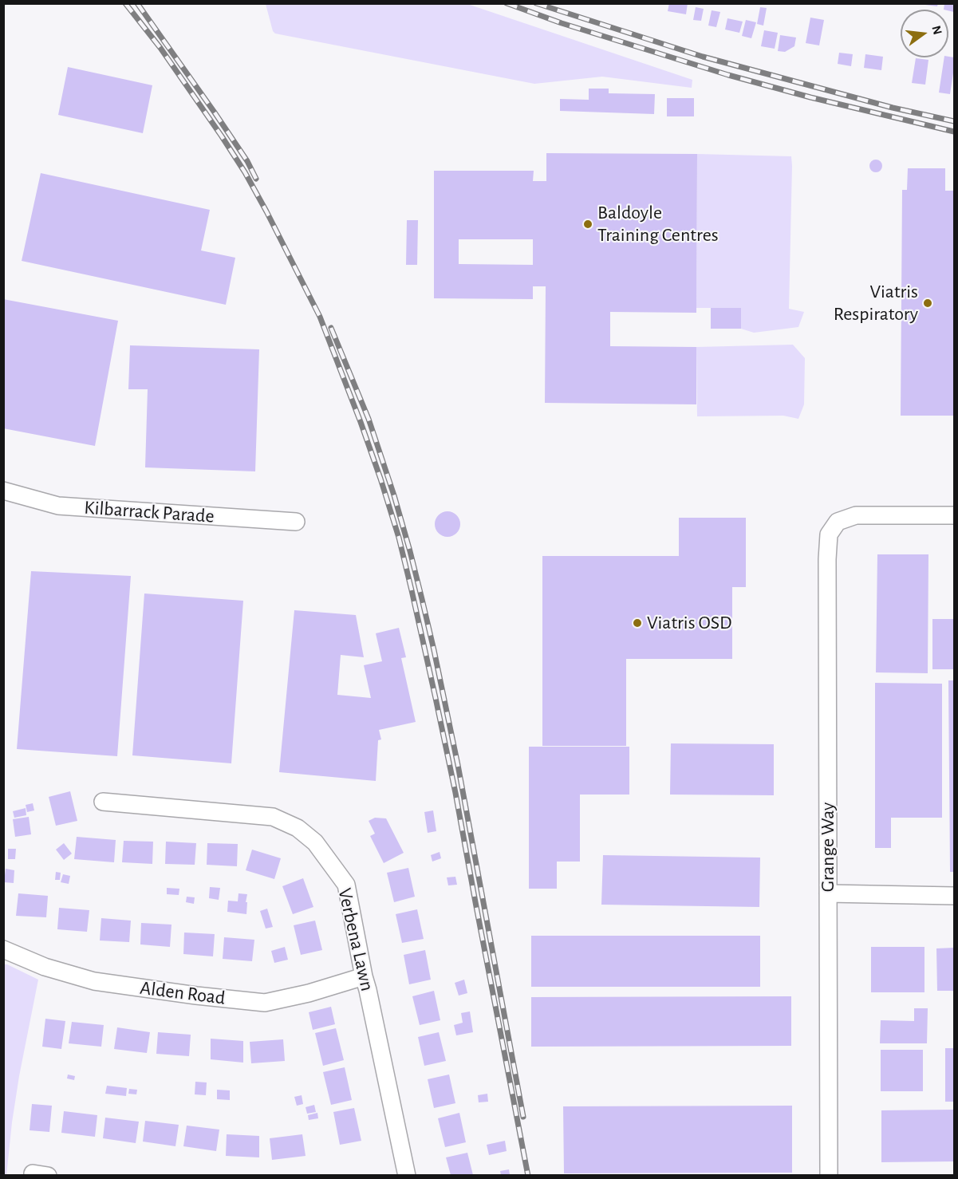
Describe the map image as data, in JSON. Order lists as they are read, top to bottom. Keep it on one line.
{"streets":{"street":["Kilbarrack Parade","Grange Way","Verbena Lawn","Alden Road"]},"crossings":[["Verbena Lawn","Alden Road"]],"places":["Baldoyle Training Centres","Viatris Respiratory","Viatris OSD"],"north":"right"}
